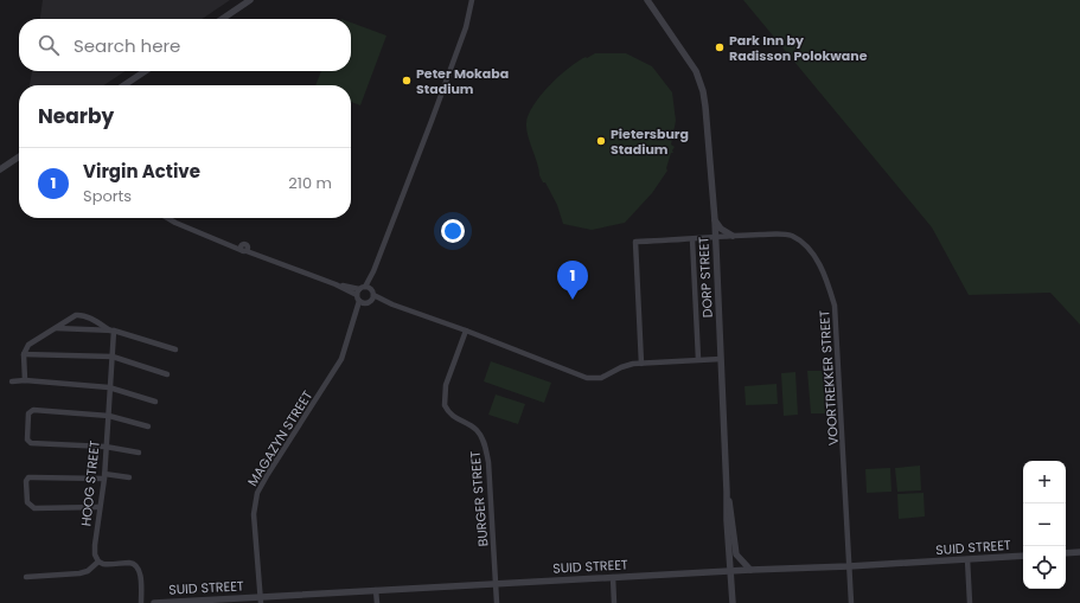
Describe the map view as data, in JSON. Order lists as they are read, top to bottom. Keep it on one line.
{"streets":{"street":["DORP STREET","VOORTREKKER STREET","MAGAZYN STREET","HOOG STREET","BURGER STREET","SUID STREET"]},"crossings":[["DORP STREET","VOORTREKKER STREET"],["DORP STREET","SUID STREET"],["VOORTREKKER STREET","SUID STREET"],["MAGAZYN STREET","SUID STREET"],["BURGER STREET","SUID STREET"]],"places":["Park Inn by Radisson Polokwane","Peter Mokaba Stadium","Pietersburg Stadium"],"page":{"search":"Search here","heading":"Nearby","list":[{"mark":"1","name":"Virgin Active","note":"Sports","value":"210 m"}],"pins":"1","map_buttons":["+","−"]}}
